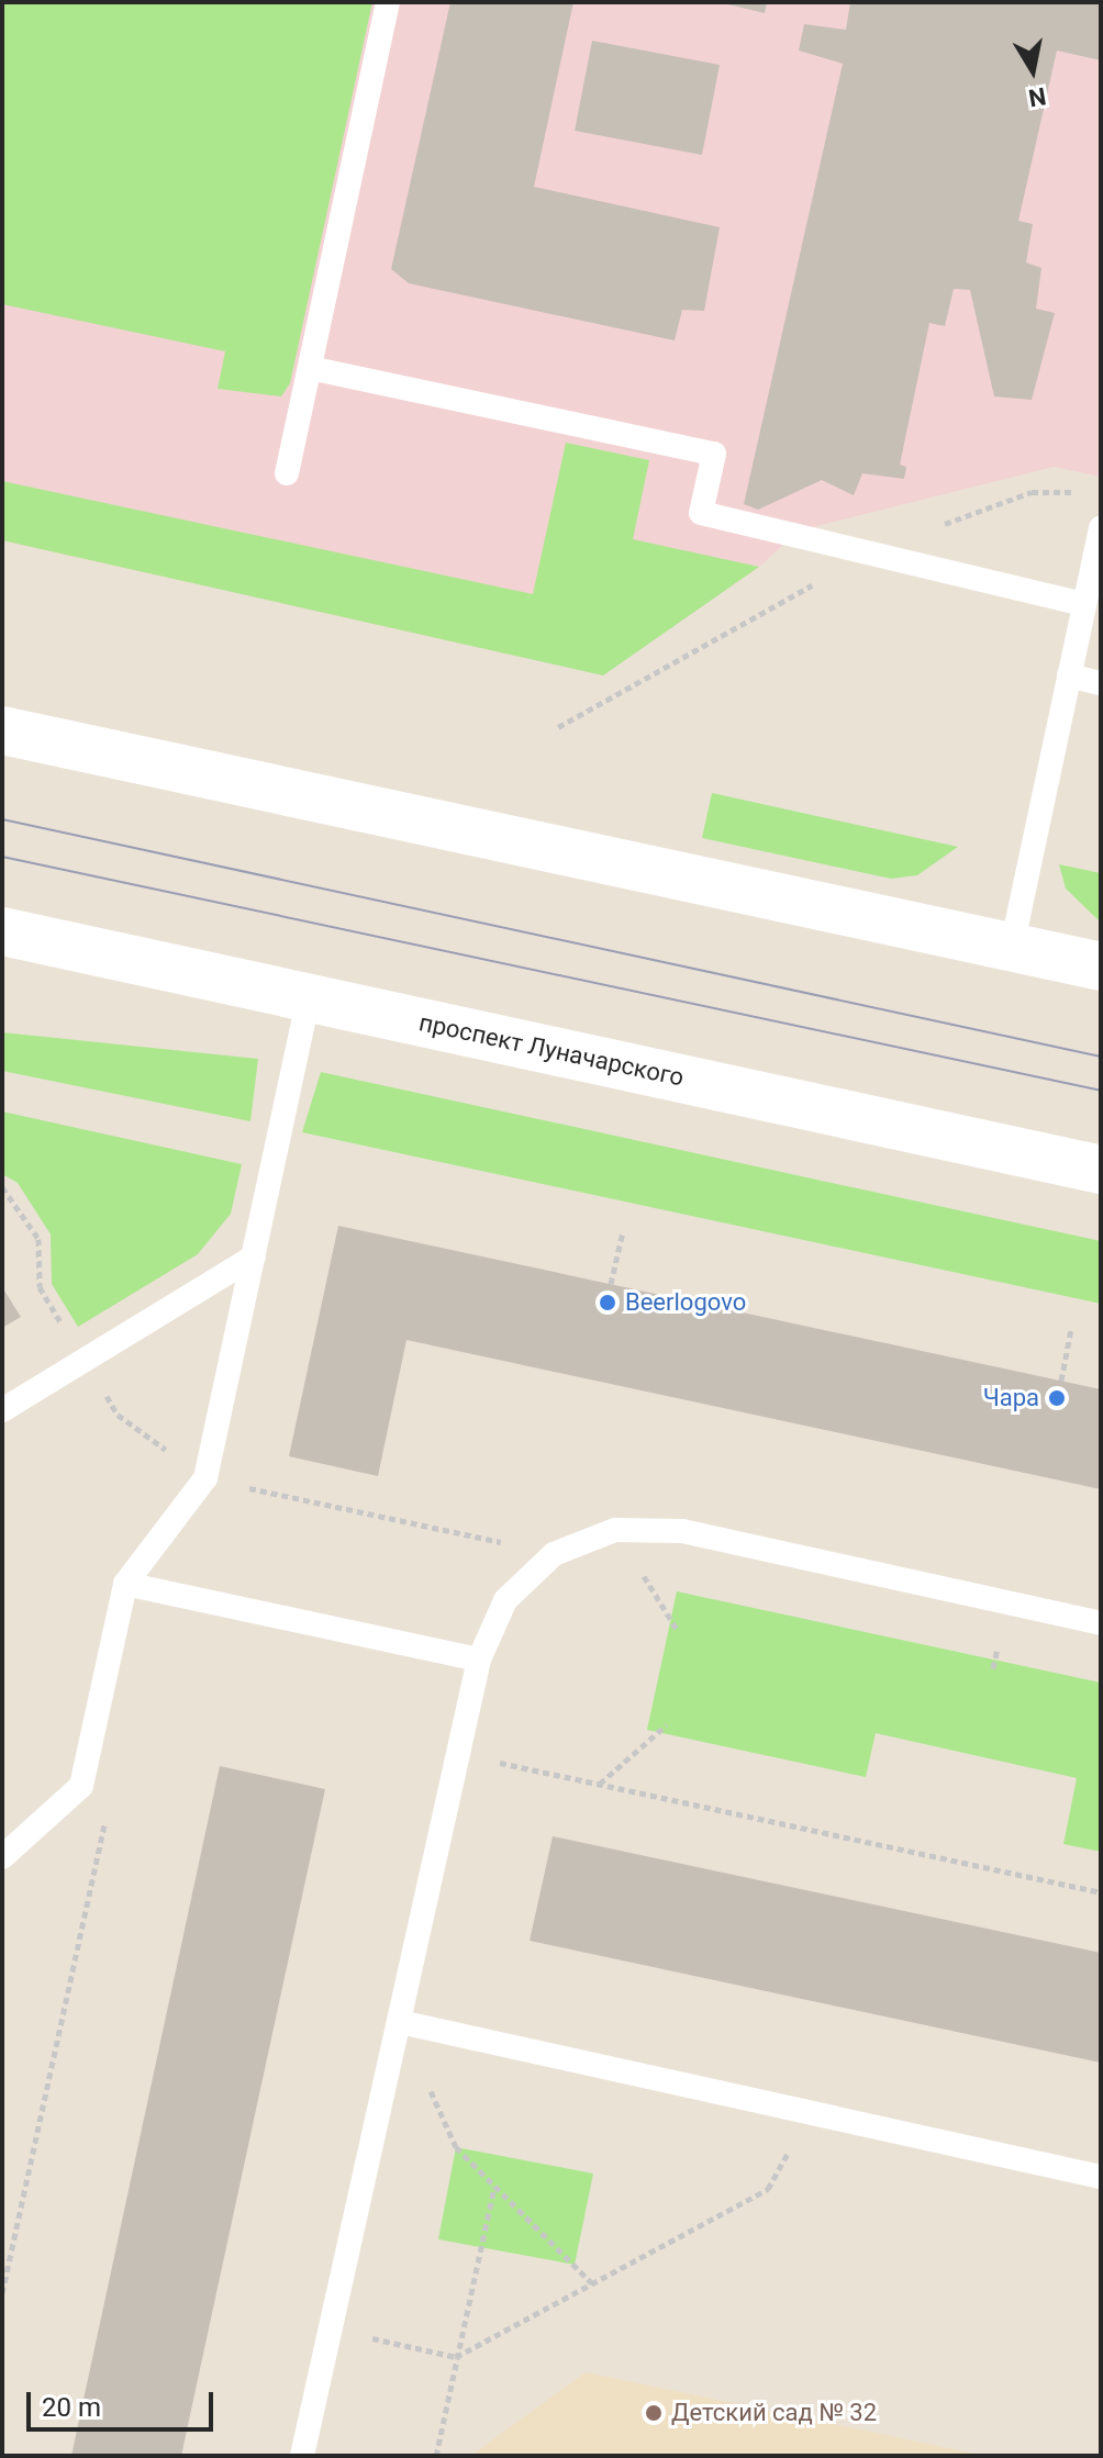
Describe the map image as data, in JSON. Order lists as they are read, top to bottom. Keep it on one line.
{"streets":{"main road":["проспект Луначарского"]},"places":["Beerlogovo","Чара","Детский сад № 32"],"scale_bar":"20 m","north":"bottom"}
